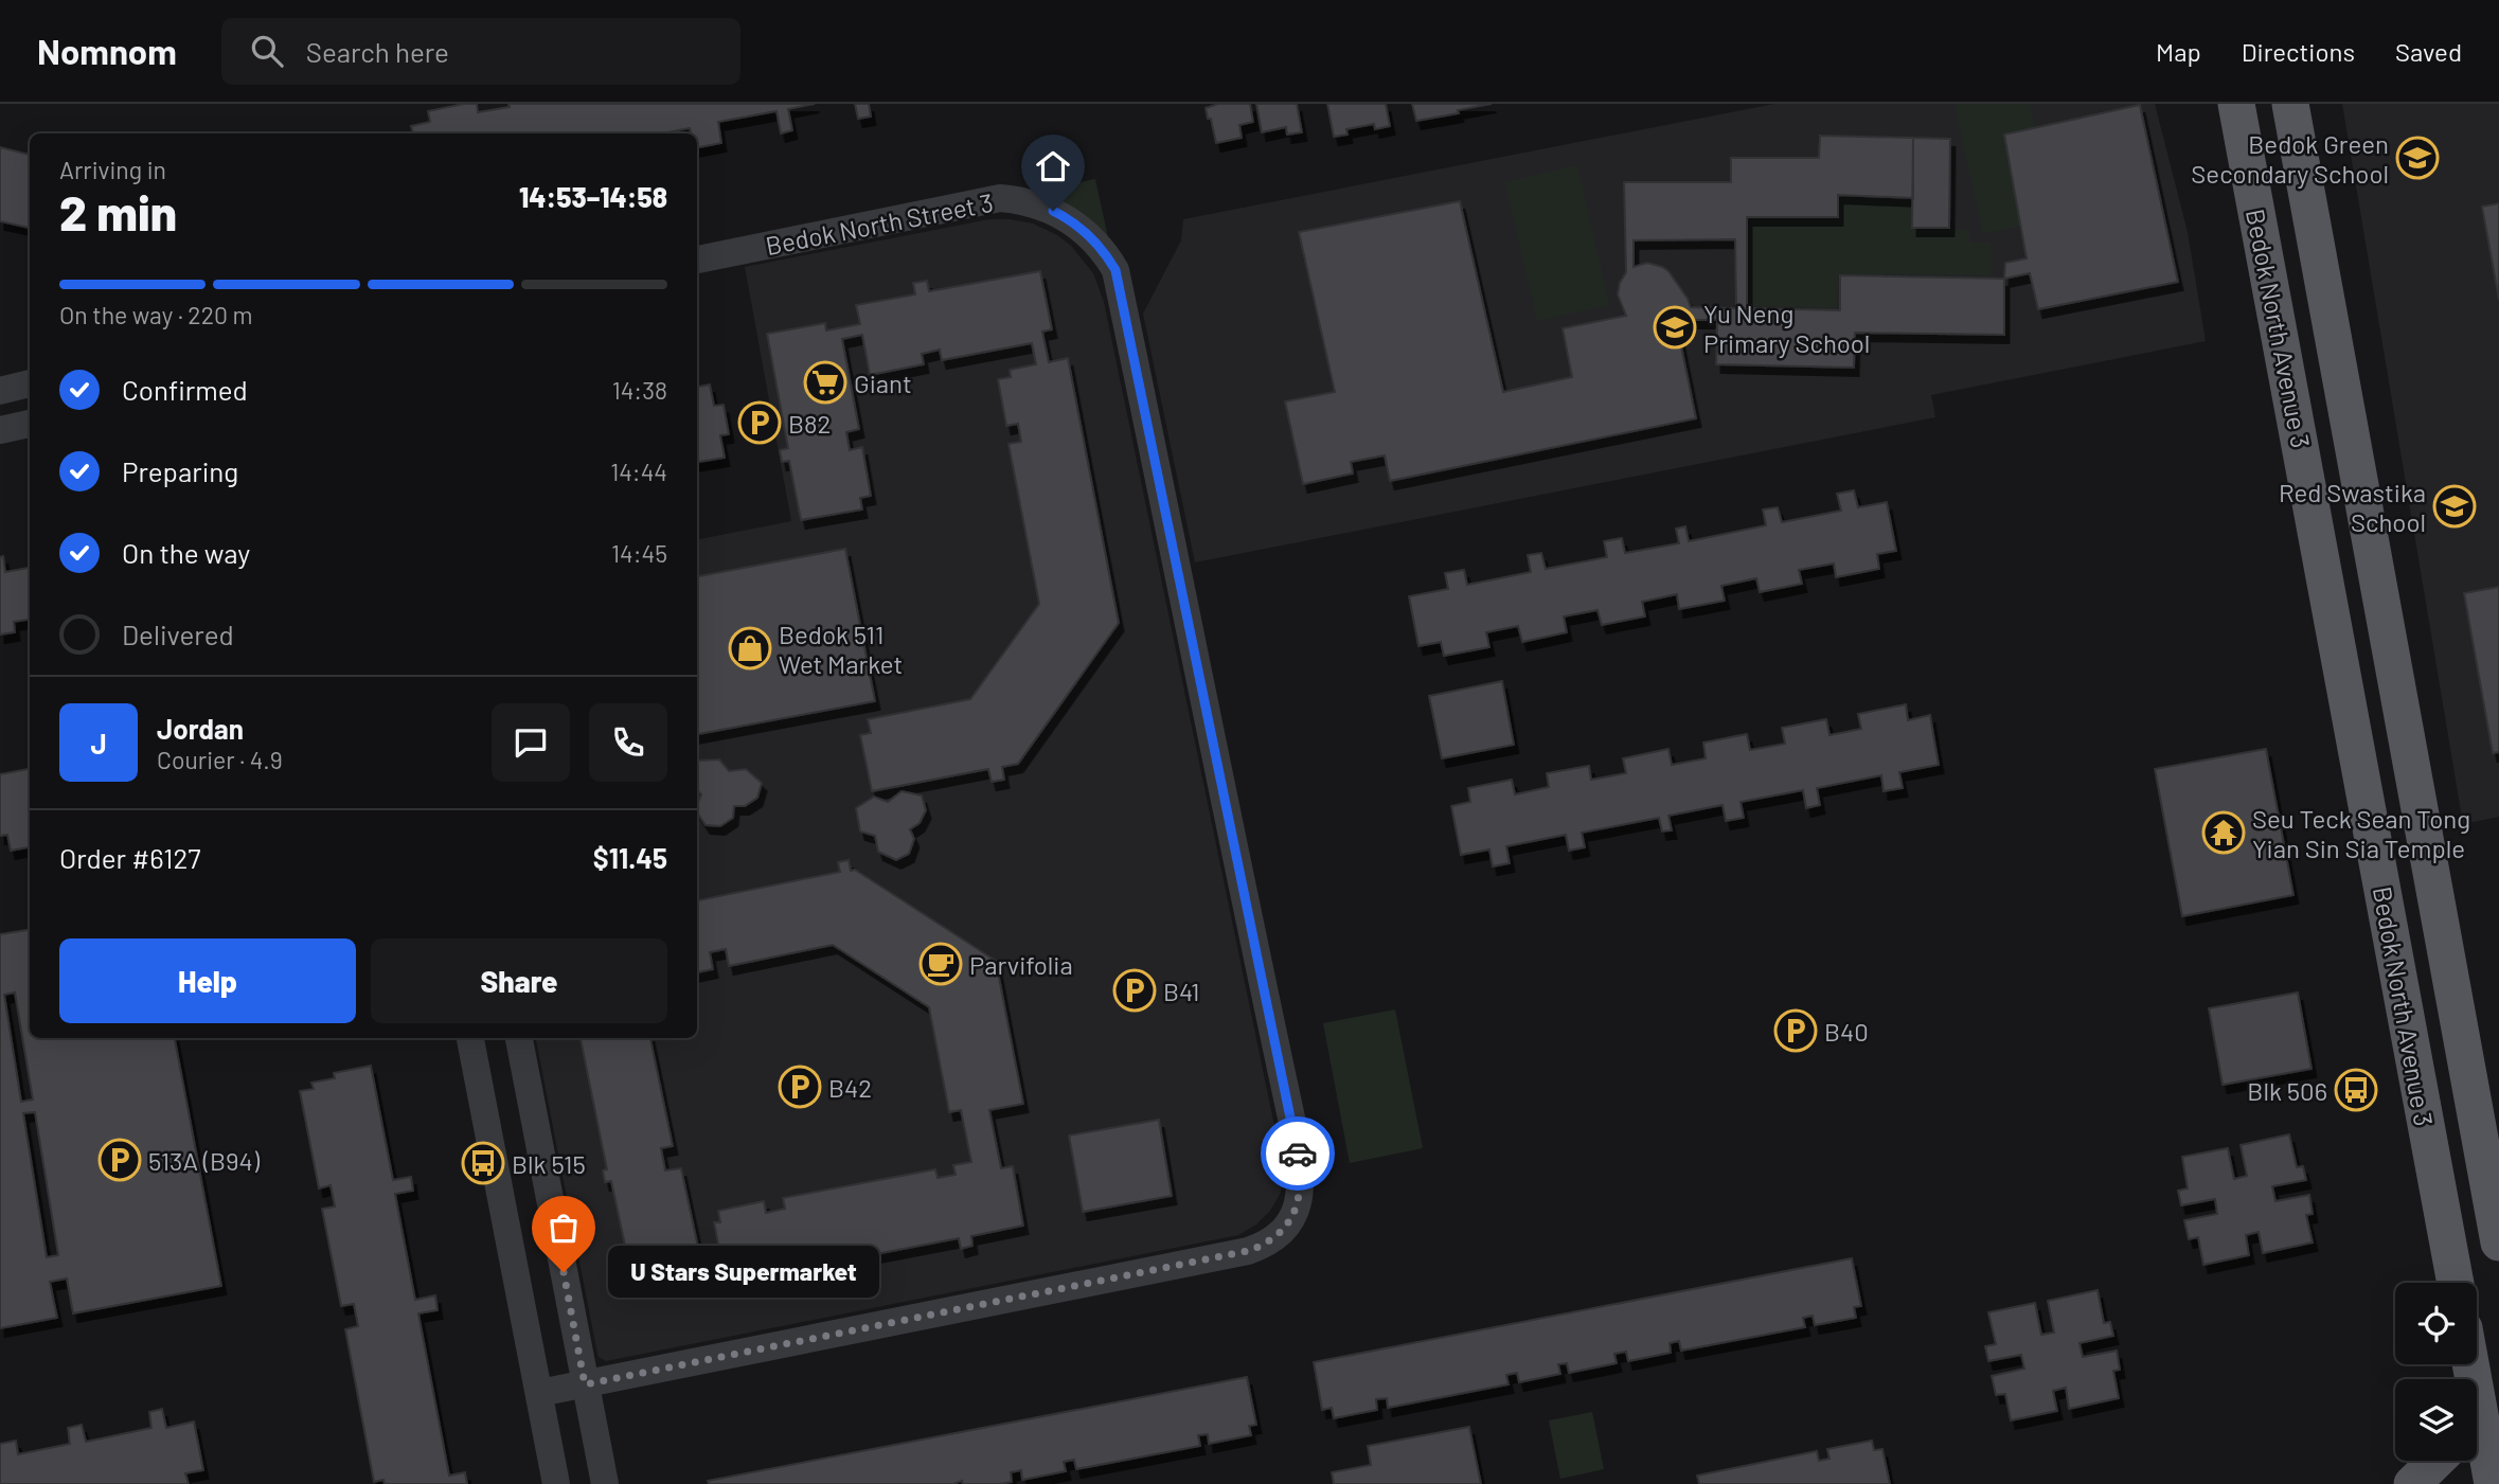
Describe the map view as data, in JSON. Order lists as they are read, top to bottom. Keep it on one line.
{"streets":{"main road":["Bedok North Avenue 3"],"street":["Bedok North Street 3"]},"places":{"school or university":["Bedok Green Secondary School","Yu Neng Primary School","Red Swastika School"],"supermarket":["Giant"],"parking":["B82","B41","B40","B42","513A (B94)"],"shop":["Bedok 511 Wet Market"],"temple":["Seu Teck Sean Tong Yian Sin Sia Temple"],"cafe":["Parvifolia"],"bus stop":["Blk 506","Blk 515"],"other":["U Stars Supermarket"]},"page":{"header":"Nomnom","search":"Search here","nav":["Map","Directions","Saved"],"heading":["2 min","Arriving in","14:53–14:58"],"panel":["Jordan","Courier · 4.9","Order #6127","$11.45"],"bar":"On the way · 220 m","list":[["Confirmed","14:38"],["Preparing","14:44"],["On the way","14:45"],"Delivered"],"round":"J","buttons":["Help","Share"],"bubble":"U Stars Supermarket"}}
